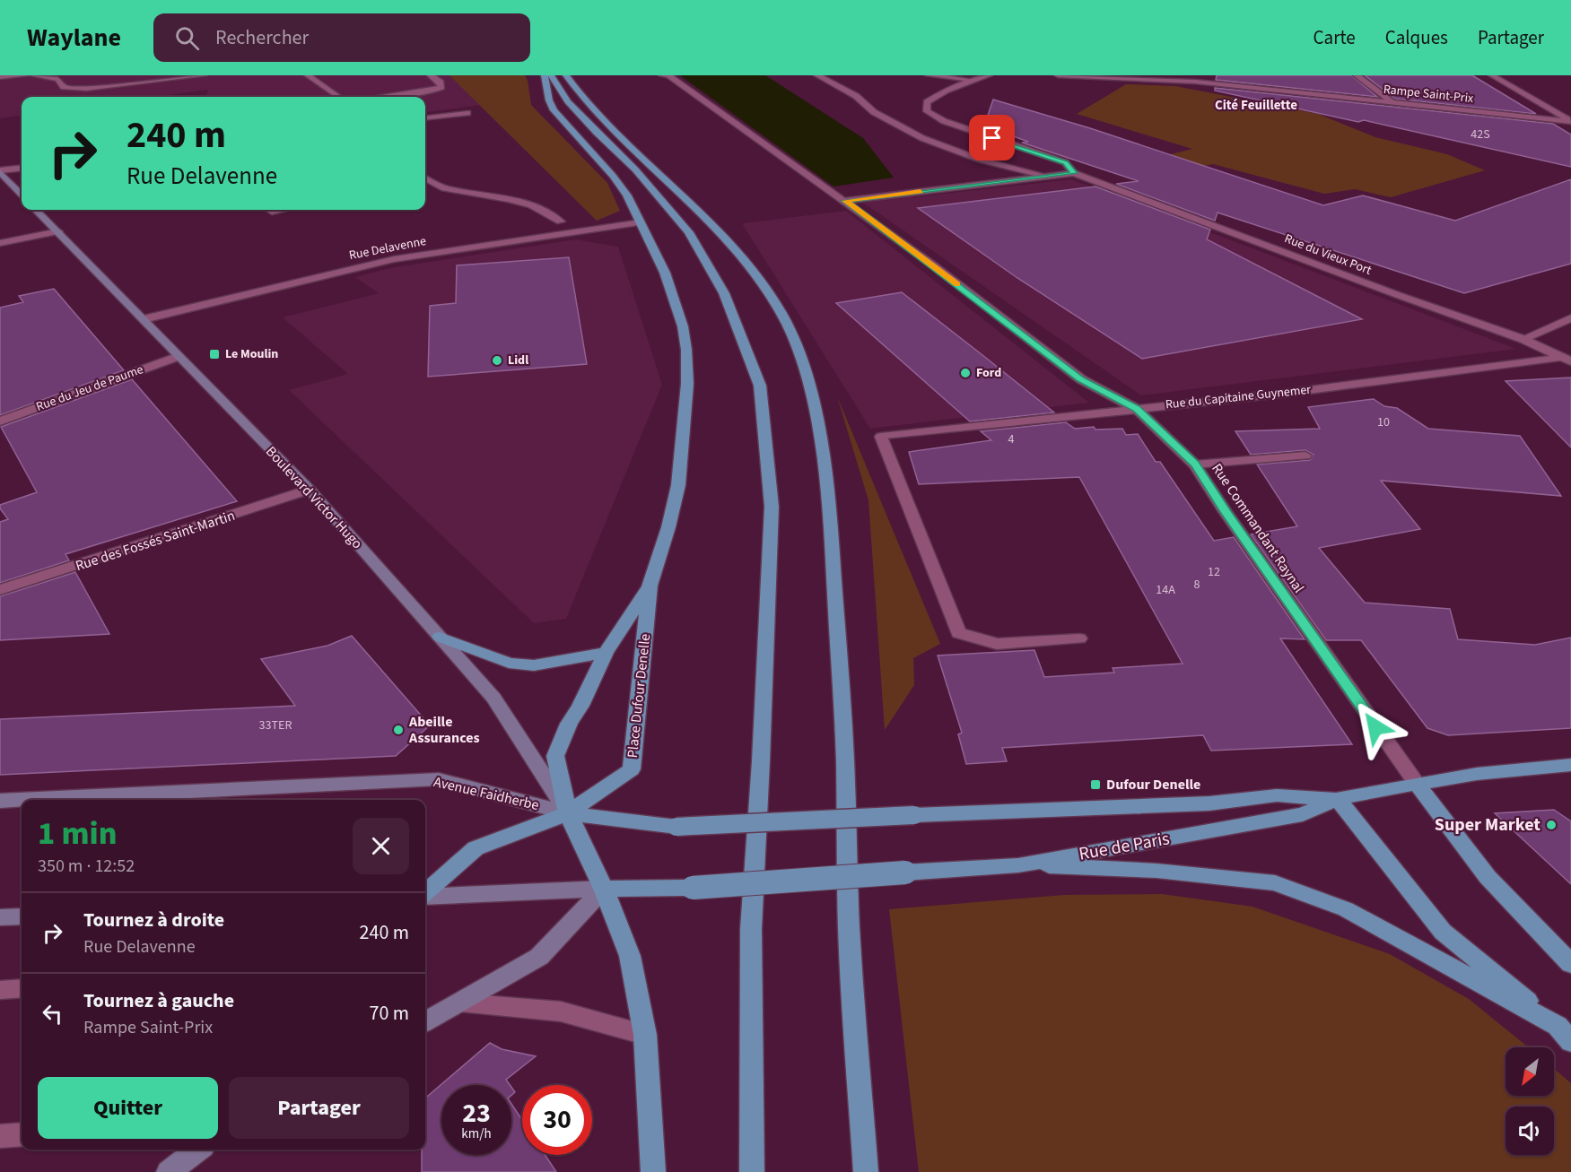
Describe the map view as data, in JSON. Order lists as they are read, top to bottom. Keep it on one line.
{"streets":{"main road":["Boulevard Victor Hugo","Place Dufour Denelle","Avenue Faidherbe","Rue de Paris"],"street":["Rampe Saint-Prix","Rue Delavenne","Rue du Vieux Port","Rue du Jeu de Paume","Rue du Capitaine Guynemer","Rue Commandant Raynal","Rue des Fossés Saint-Martin"]},"crossings":[["Rue Delavenne","Boulevard Victor Hugo"],["Rue du Vieux Port","Rue du Capitaine Guynemer"],["Rue du Jeu de Paume","Boulevard Victor Hugo"],["Rue du Capitaine Guynemer","Rue Commandant Raynal"],["Boulevard Victor Hugo","Rue des Fossés Saint-Martin"],["Boulevard Victor Hugo","Place Dufour Denelle"],["Boulevard Victor Hugo","Avenue Faidherbe"],["Boulevard Victor Hugo","Rue de Paris"],["Rue Commandant Raynal","Rue de Paris"],["Place Dufour Denelle","Avenue Faidherbe"],["Place Dufour Denelle","Rue de Paris"],["Avenue Faidherbe","Rue de Paris"]],"districts":["Cité Feuillette"],"places":{"transit":["Le Moulin","Dufour Denelle"],"other":["Lidl","Ford","Abeille Assurances","Super Market"]},"house_numbers":["42S","10","4","12","8","14A","33TER"],"north":"bottom left","page":{"header":"Waylane","search":"Rechercher","nav":["Carte","Calques","Partager"],"turn":["240 m","Rue Delavenne"],"heading":["1 min","350 m · 12:52"],"list":[{"name":"Tournez à droite","note":"Rue Delavenne","value":"240 m"},{"name":"Tournez à gauche","note":"Rampe Saint-Prix","value":"70 m"}],"buttons":["Quitter","Partager"],"speed":"23 km/h","limit":"30"}}
